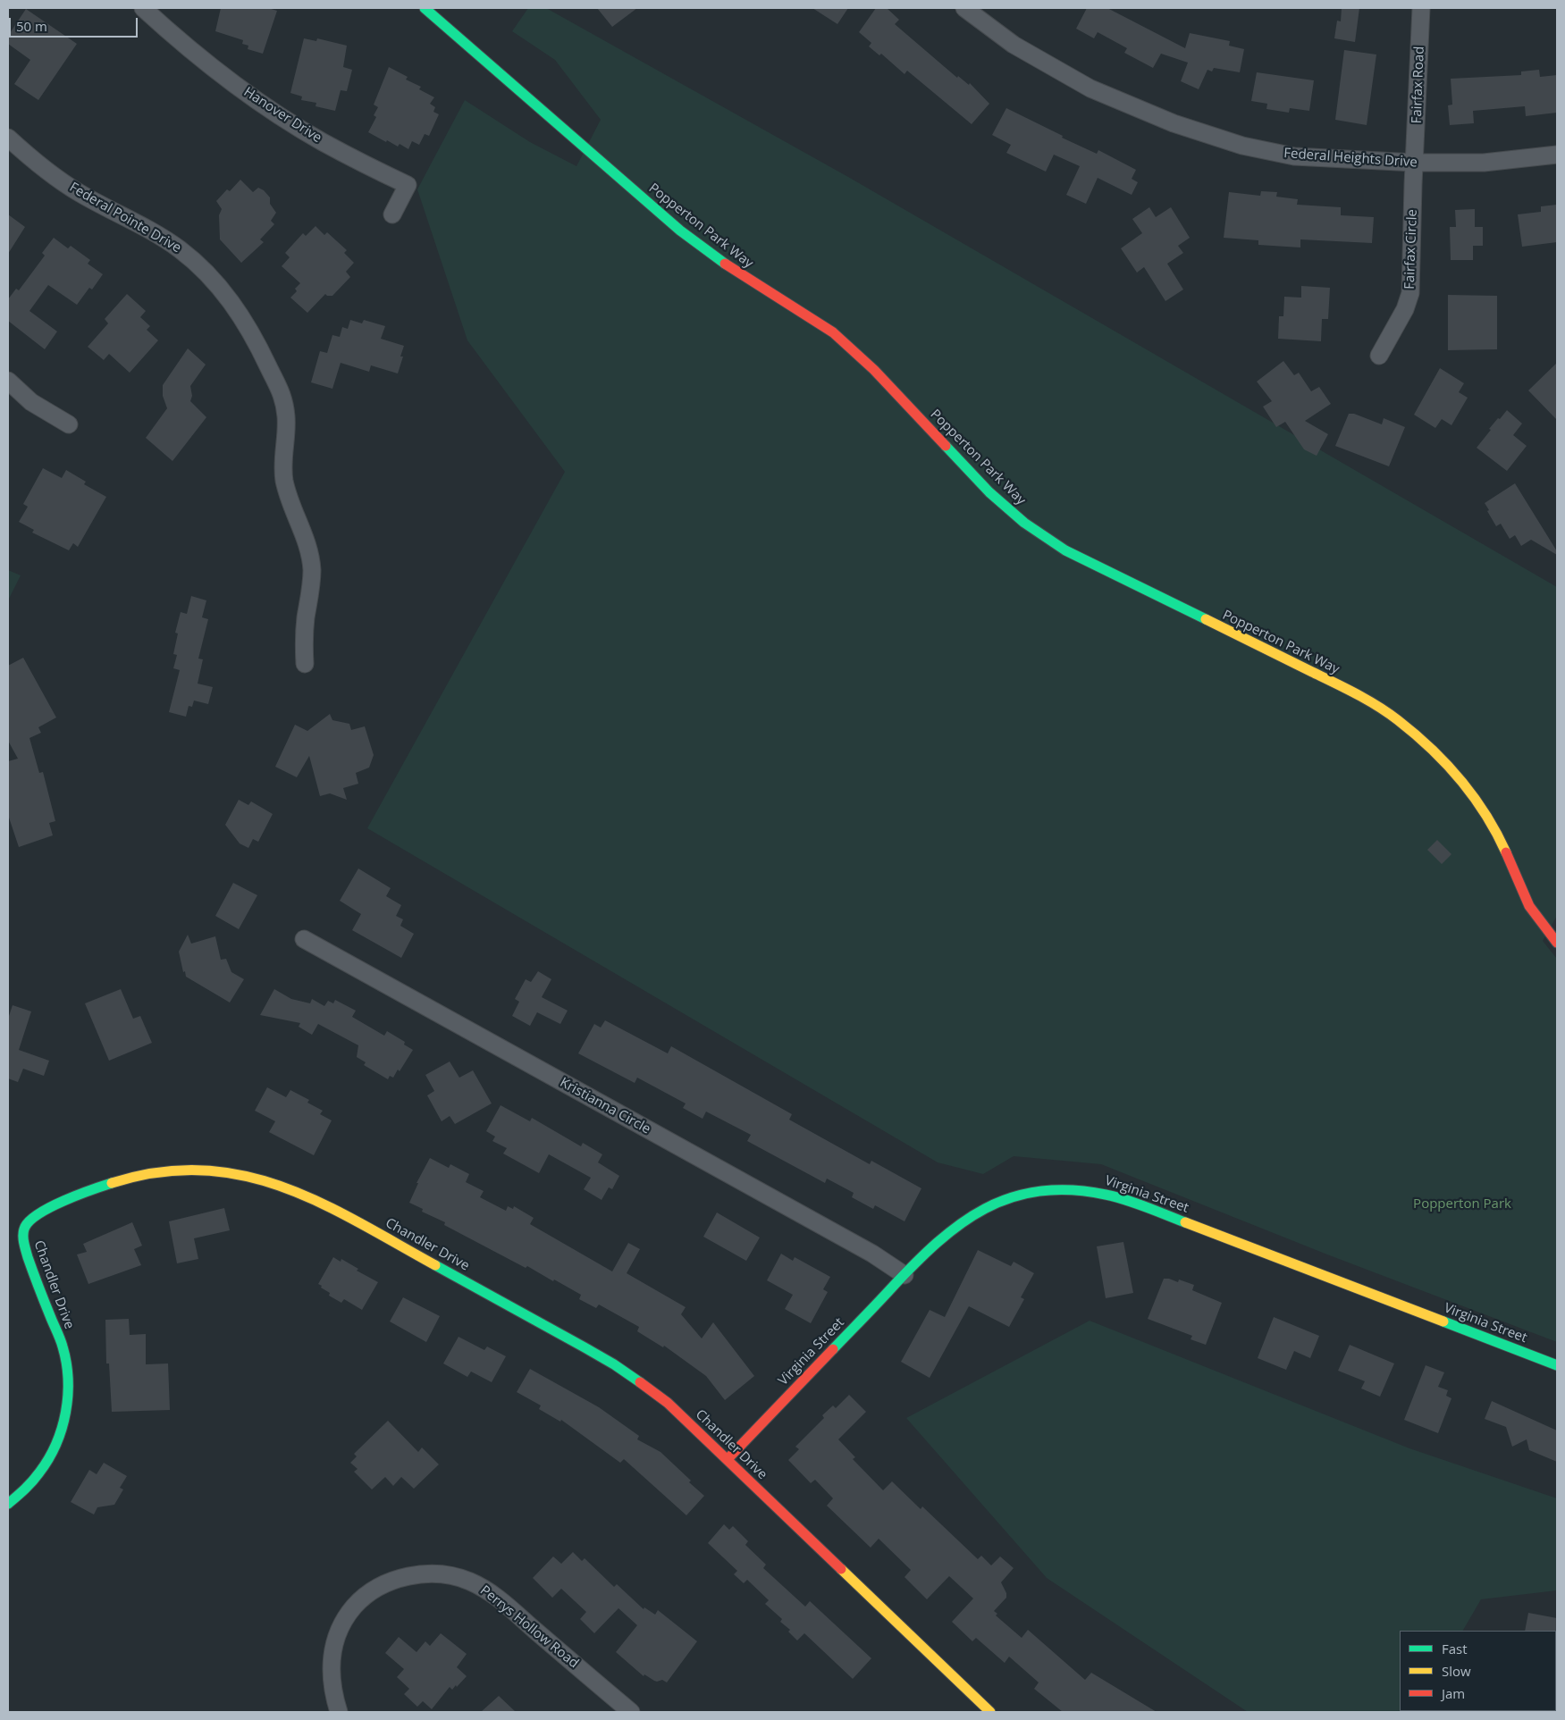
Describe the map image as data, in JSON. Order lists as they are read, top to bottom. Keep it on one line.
{"streets":{"street":["Fairfax Road","Hanover Drive","Federal Heights Drive","Federal Pointe Drive","Popperton Park Way","Fairfax Circle","Kristianna Circle","Virginia Street","Chandler Drive","Perrys Hollow Road"]},"crossings":[["Fairfax Road","Federal Heights Drive"],["Fairfax Road","Fairfax Circle"],["Federal Heights Drive","Fairfax Circle"],["Kristianna Circle","Virginia Street"],["Virginia Street","Chandler Drive"]],"parks":["Popperton Park"],"legend":["Fast","Slow","Jam"],"scale_bar":"50 m"}
